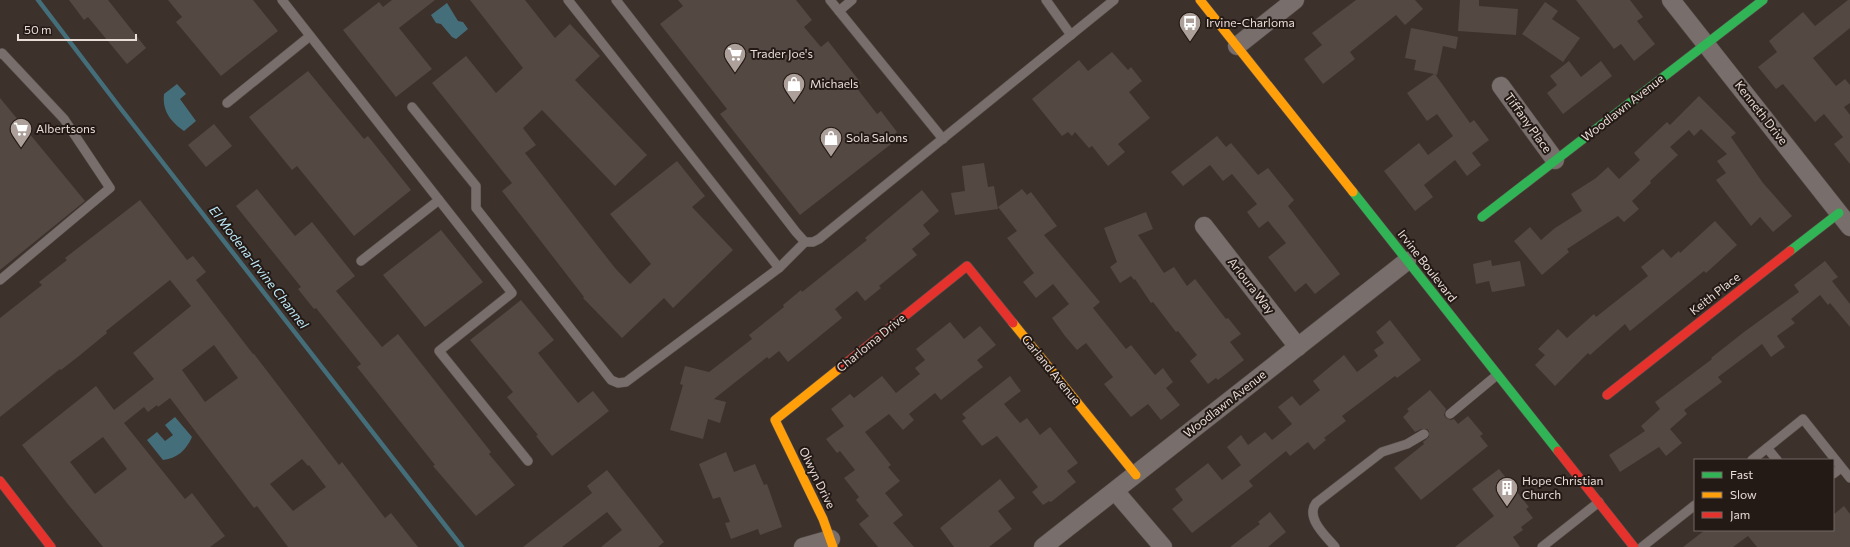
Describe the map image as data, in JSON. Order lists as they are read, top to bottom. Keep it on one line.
{"streets":{"street":["Woodlawn Avenue","Kenneth Drive","Tiffany Place","Irvine Boulevard","Arloura Way","Keith Place","Charloma Drive","Garland Avenue","Olwyn Drive"]},"crossings":[["Woodlawn Avenue","Kenneth Drive"],["Woodlawn Avenue","Tiffany Place"],["Woodlawn Avenue","Irvine Boulevard"],["Woodlawn Avenue","Arloura Way"],["Woodlawn Avenue","Garland Avenue"],["Kenneth Drive","Keith Place"],["Charloma Drive","Garland Avenue"],["Charloma Drive","Olwyn Drive"]],"water":["El Modena-Irvine Channel"],"places":{"bus stop":["Irvine-Charloma"],"supermarket":["Trader Joe's","Albertsons"],"shop":["Michaels","Sola Salons"],"building":["Hope Christian Church"]},"legend":["Fast","Slow","Jam"],"scale_bar":"50 m"}
